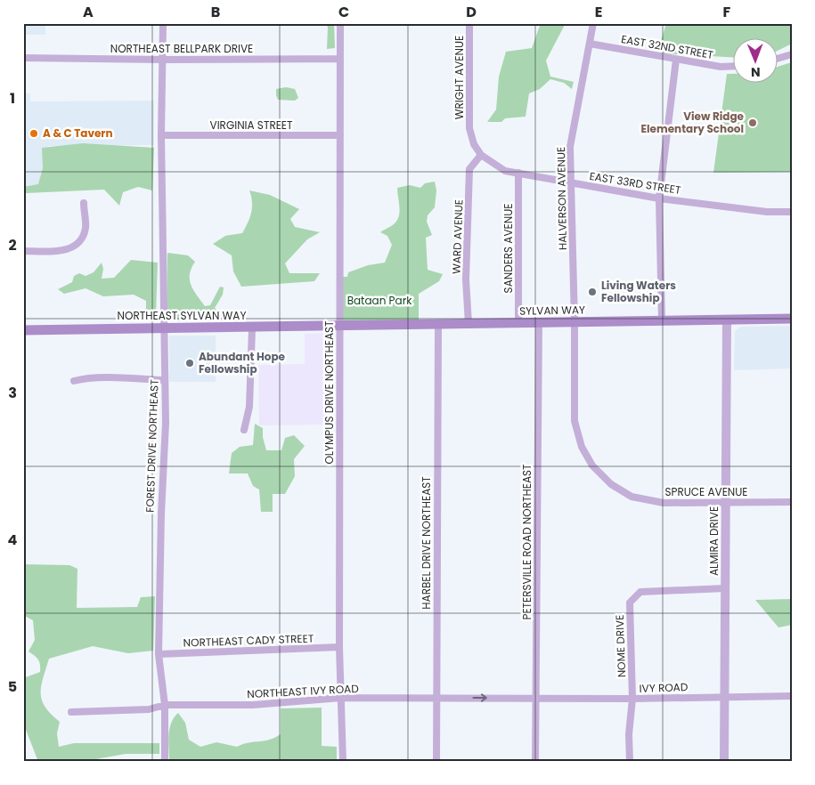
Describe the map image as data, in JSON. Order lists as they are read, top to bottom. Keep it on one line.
{"streets":{"main road":["SYLVAN WAY","NORTHEAST SYLVAN WAY"],"street":["EAST 32ND STREET","NORTHEAST BELLPARK DRIVE","WRIGHT AVENUE","VIRGINIA STREET","EAST 33RD STREET","HALVERSON AVENUE","WARD AVENUE","SANDERS AVENUE","OLYMPUS DRIVE NORTHEAST","FOREST DRIVE NORTHEAST","SPRUCE AVENUE","ALMIRA DRIVE","PETERSVILLE ROAD NORTHEAST","HARBEL DRIVE NORTHEAST","NORTHEAST CADY STREET","NOME DRIVE","IVY ROAD","NORTHEAST IVY ROAD"]},"crossings":[["EAST 32ND STREET","HALVERSON AVENUE"],["NORTHEAST BELLPARK DRIVE","OLYMPUS DRIVE NORTHEAST"],["NORTHEAST BELLPARK DRIVE","FOREST DRIVE NORTHEAST"],["WRIGHT AVENUE","EAST 33RD STREET"],["WRIGHT AVENUE","WARD AVENUE"],["VIRGINIA STREET","OLYMPUS DRIVE NORTHEAST"],["VIRGINIA STREET","FOREST DRIVE NORTHEAST"],["EAST 33RD STREET","HALVERSON AVENUE"],["EAST 33RD STREET","WARD AVENUE"],["EAST 33RD STREET","SANDERS AVENUE"],["HALVERSON AVENUE","SYLVAN WAY"],["HALVERSON AVENUE","SPRUCE AVENUE"],["WARD AVENUE","SYLVAN WAY"],["SANDERS AVENUE","SYLVAN WAY"],["SYLVAN WAY","NORTHEAST SYLVAN WAY"],["SYLVAN WAY","OLYMPUS DRIVE NORTHEAST"],["SYLVAN WAY","SPRUCE AVENUE"],["SYLVAN WAY","ALMIRA DRIVE"],["SYLVAN WAY","PETERSVILLE ROAD NORTHEAST"],["SYLVAN WAY","HARBEL DRIVE NORTHEAST"],["NORTHEAST SYLVAN WAY","OLYMPUS DRIVE NORTHEAST"],["NORTHEAST SYLVAN WAY","FOREST DRIVE NORTHEAST"],["OLYMPUS DRIVE NORTHEAST","NORTHEAST CADY STREET"],["OLYMPUS DRIVE NORTHEAST","NORTHEAST IVY ROAD"],["FOREST DRIVE NORTHEAST","NORTHEAST CADY STREET"],["FOREST DRIVE NORTHEAST","NORTHEAST IVY ROAD"],["SPRUCE AVENUE","ALMIRA DRIVE"],["ALMIRA DRIVE","NOME DRIVE"],["ALMIRA DRIVE","IVY ROAD"],["PETERSVILLE ROAD NORTHEAST","IVY ROAD"],["PETERSVILLE ROAD NORTHEAST","NORTHEAST IVY ROAD"],["HARBEL DRIVE NORTHEAST","NORTHEAST IVY ROAD"],["NOME DRIVE","IVY ROAD"],["IVY ROAD","NORTHEAST IVY ROAD"]],"parks":["Bataan Park"],"places":["View Ridge Elementary School","A & C Tavern","Living Waters Fellowship","Abundant Hope Fellowship"],"north":"bottom","grid":{"columns":["A","B","C","D","E","F"],"rows":["1","2","3","4","5"]}}
